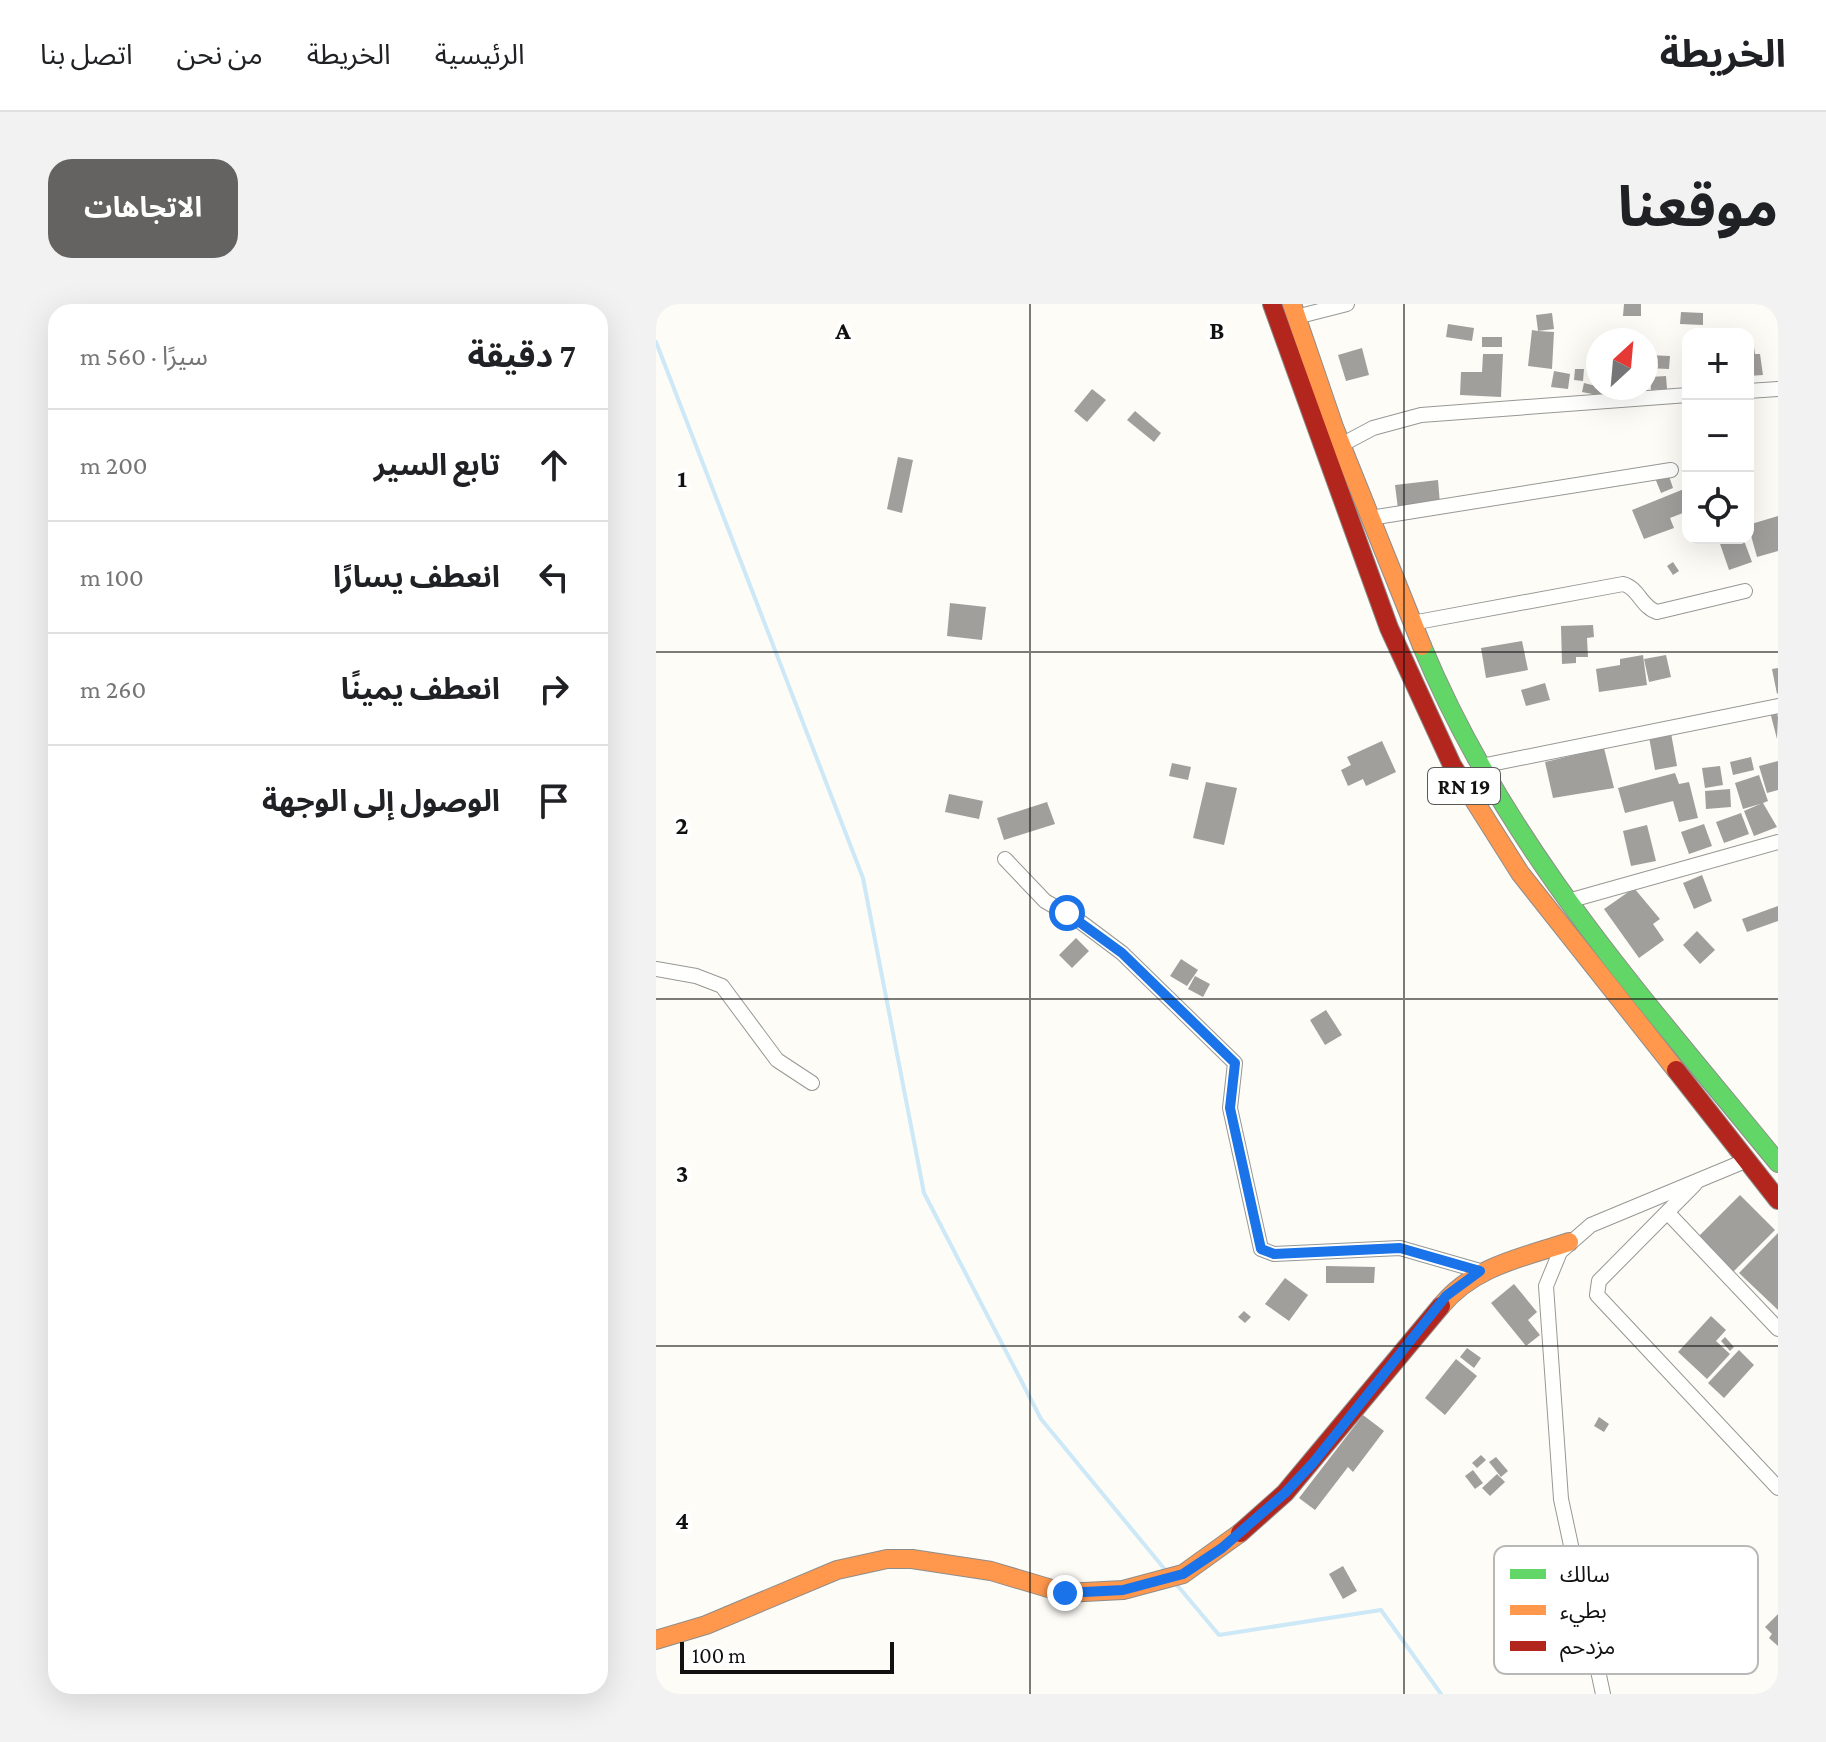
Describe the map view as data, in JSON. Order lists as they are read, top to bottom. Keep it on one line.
{"streets":{"main road":["RN 19"]},"legend":["سالك","بطيء","مزدحم"],"scale_bar":"100 m","north":"top right","page":{"header":"الخريطة","nav":["الرئيسية","الخريطة","من نحن","اتصل بنا"],"title":"موقعنا","buttons":"الاتجاهات","heading":["7 دقيقة","سيرًا · 560 m"],"map_buttons":["+","−"],"list":[["تابع السير","200 m"],["انعطف يسارًا","100 m"],["انعطف يمينًا","260 m"],"الوصول إلى الوجهة"],"scale":"100 m"},"grid":{"columns":["A","B"],"rows":["1","2","3","4"]}}
